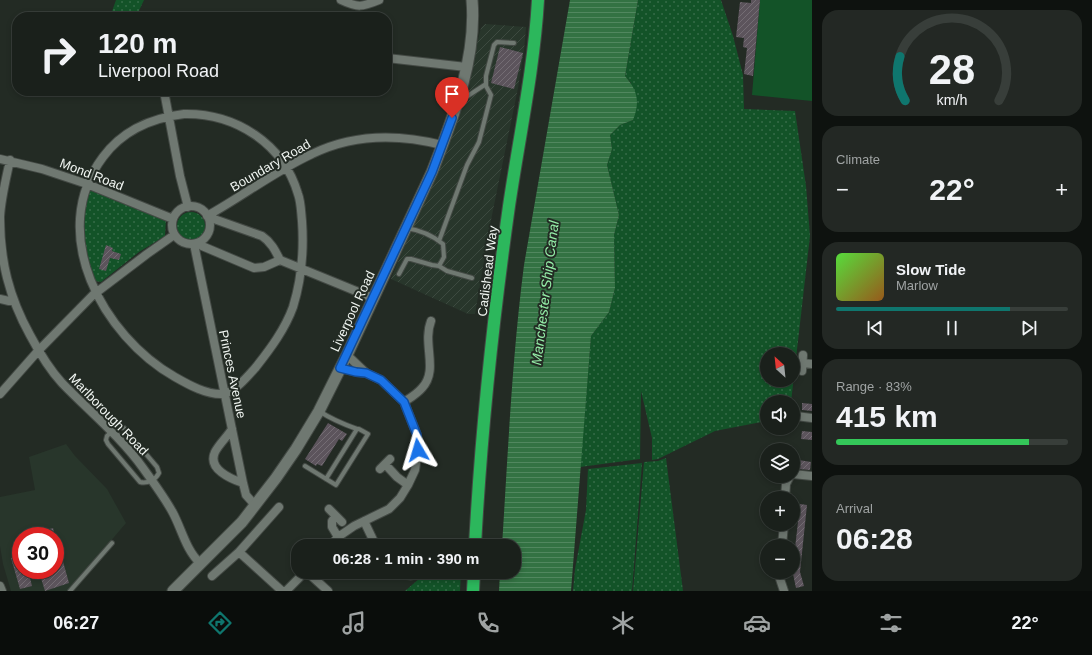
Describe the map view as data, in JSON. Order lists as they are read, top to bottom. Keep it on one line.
{"streets":{"highway":["Cadishead Way"],"main road":["Liverpool Road"],"street":["Boundary Road","Mond Road","Princes Avenue","Marlborough Road"]},"crossings":[["Boundary Road","Mond Road"],["Boundary Road","Liverpool Road"],["Boundary Road","Princes Avenue"],["Mond Road","Princes Avenue"],["Mond Road","Marlborough Road"],["Liverpool Road","Princes Avenue"],["Liverpool Road","Marlborough Road"]],"water":["Manchester Ship Canal"],"north":"top left","page":{"turn":["120 m","Liverpool Road"],"tile":["Climate",["Range · 83%","415 km"],["Arrival","06:28"]],"heat":["−","22°","+"],"song":["Slow Tide","Marlow"],"map_buttons":["+","−"],"limit":"30","trip":"06:28 · 1 min · 390 m","tabs":["06:27","22°"],"gauge":["28","km/h"]}}
